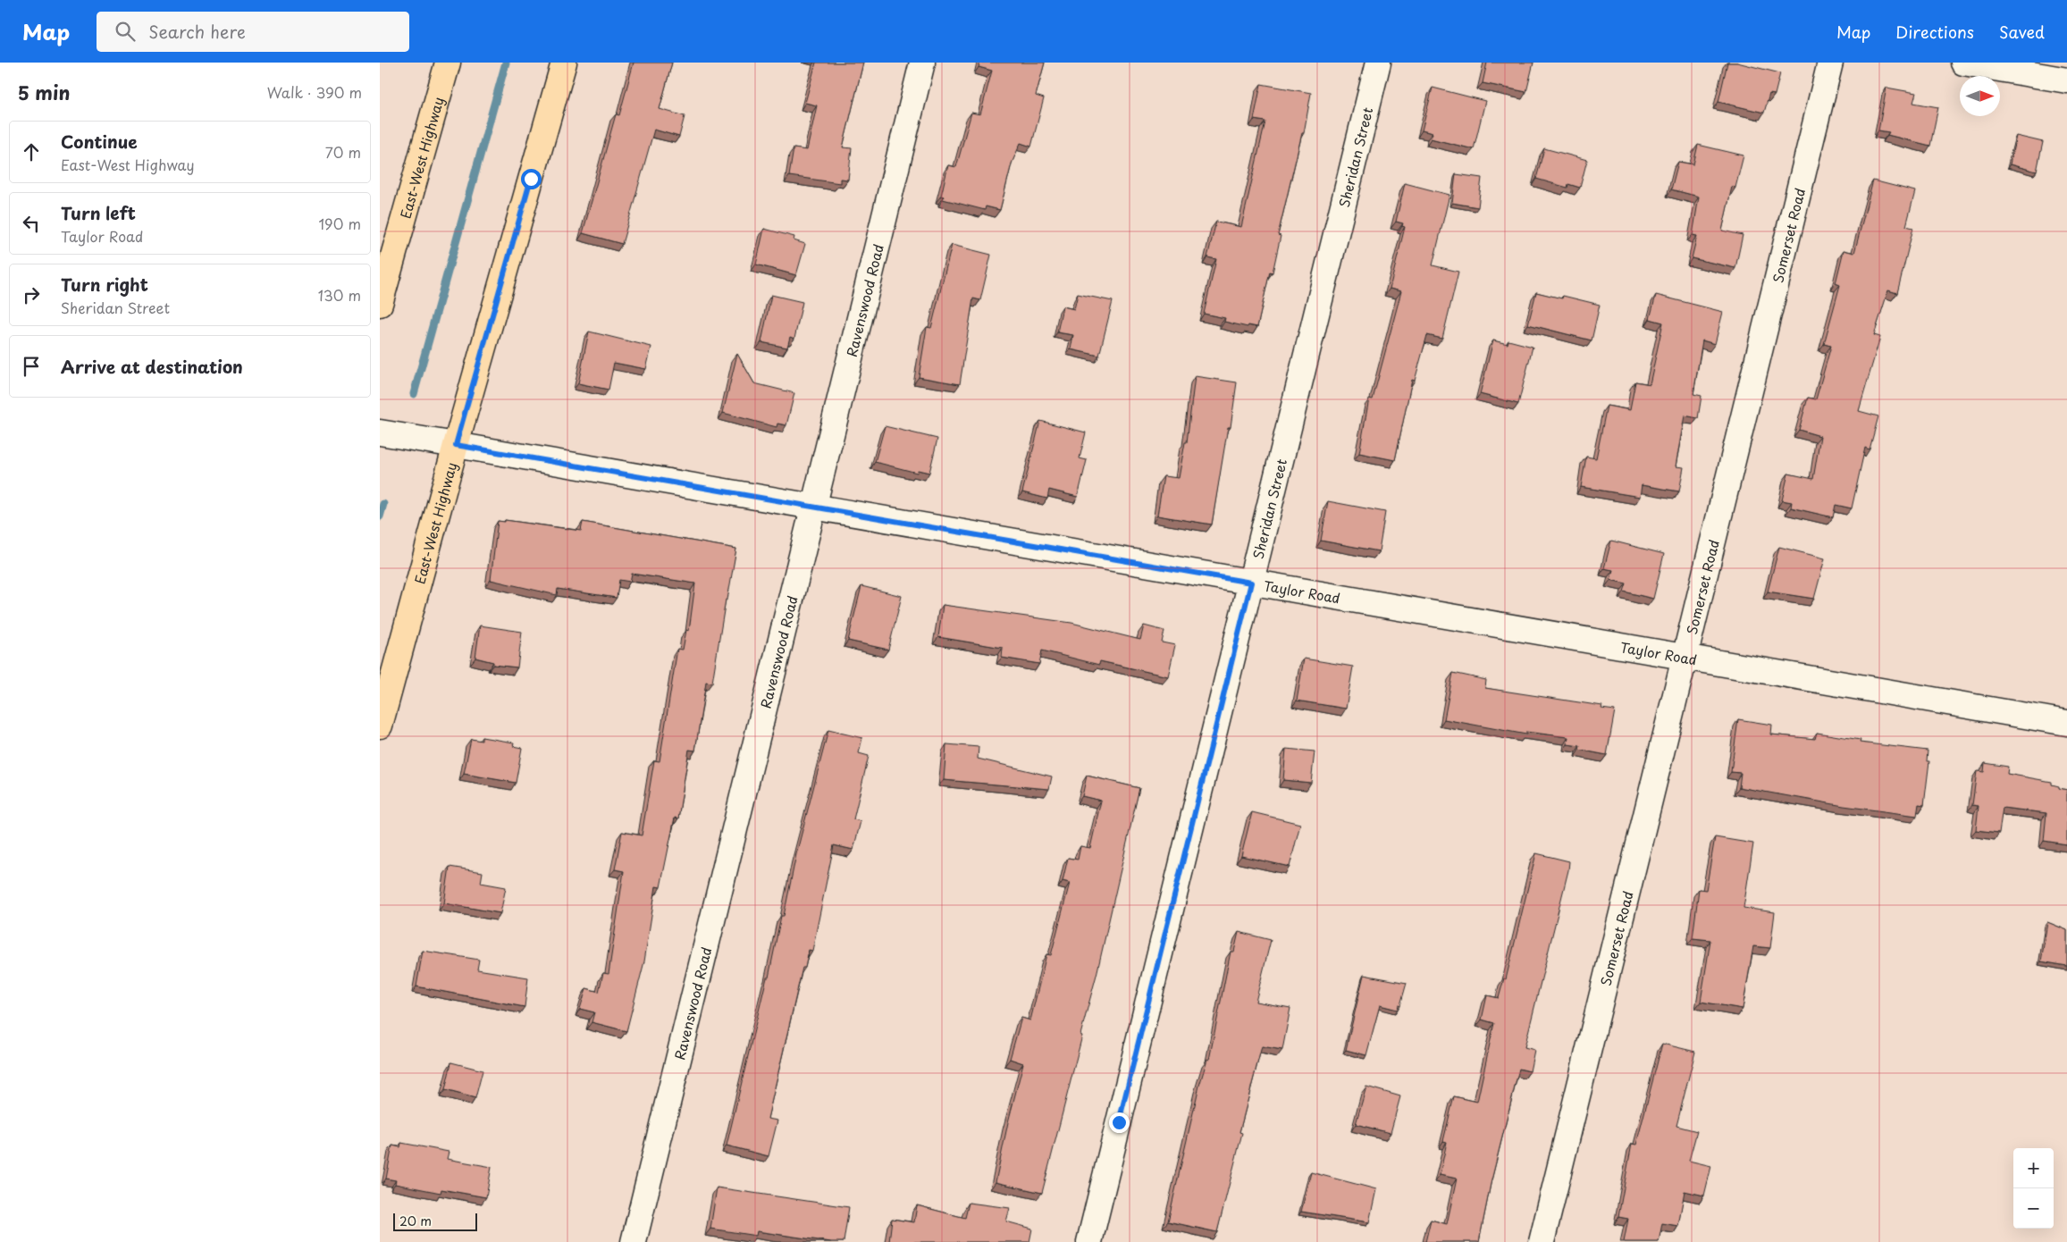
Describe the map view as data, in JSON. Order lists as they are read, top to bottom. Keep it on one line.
{"streets":{"main road":["East-West Highway"],"street":["Sheridan Street","Somerset Road","Ravenswood Road","Taylor Road"]},"crossings":[["East-West Highway","Taylor Road"],["Sheridan Street","Taylor Road"],["Somerset Road","Taylor Road"],["Ravenswood Road","Taylor Road"]],"scale_bar":"20 m","north":"right","page":{"header":"Map","search":"Search here","nav":["Map","Directions","Saved"],"heading":["5 min","Walk · 390 m"],"list":[["Continue","East-West Highway","70 m"],["Turn left","Taylor Road","190 m"],["Turn right","Sheridan Street","130 m"],"Arrive at destination"],"map_buttons":["+","−"],"scale":"20 m"}}
